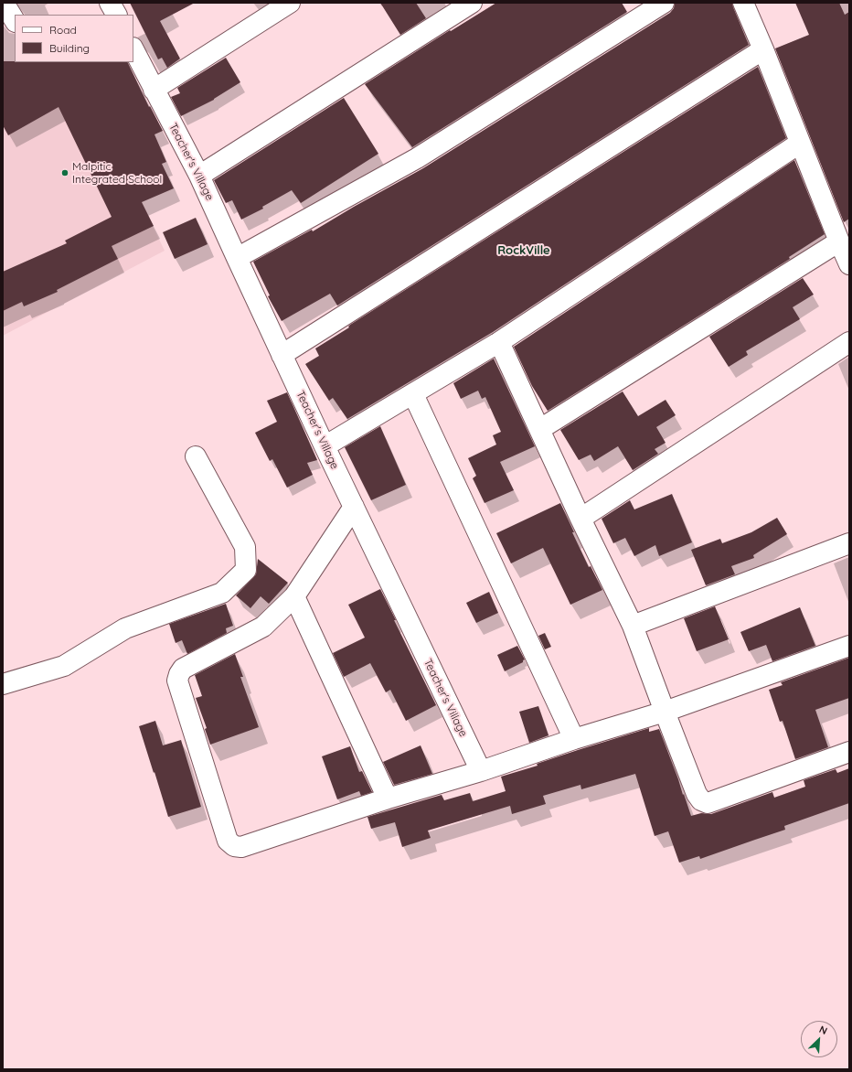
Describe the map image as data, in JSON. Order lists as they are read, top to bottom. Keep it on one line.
{"streets":{"street":["Teacher's Village"]},"districts":["RockVille"],"places":["Malpitic Integrated School"],"legend":["Road","Building"],"north":"top right"}
